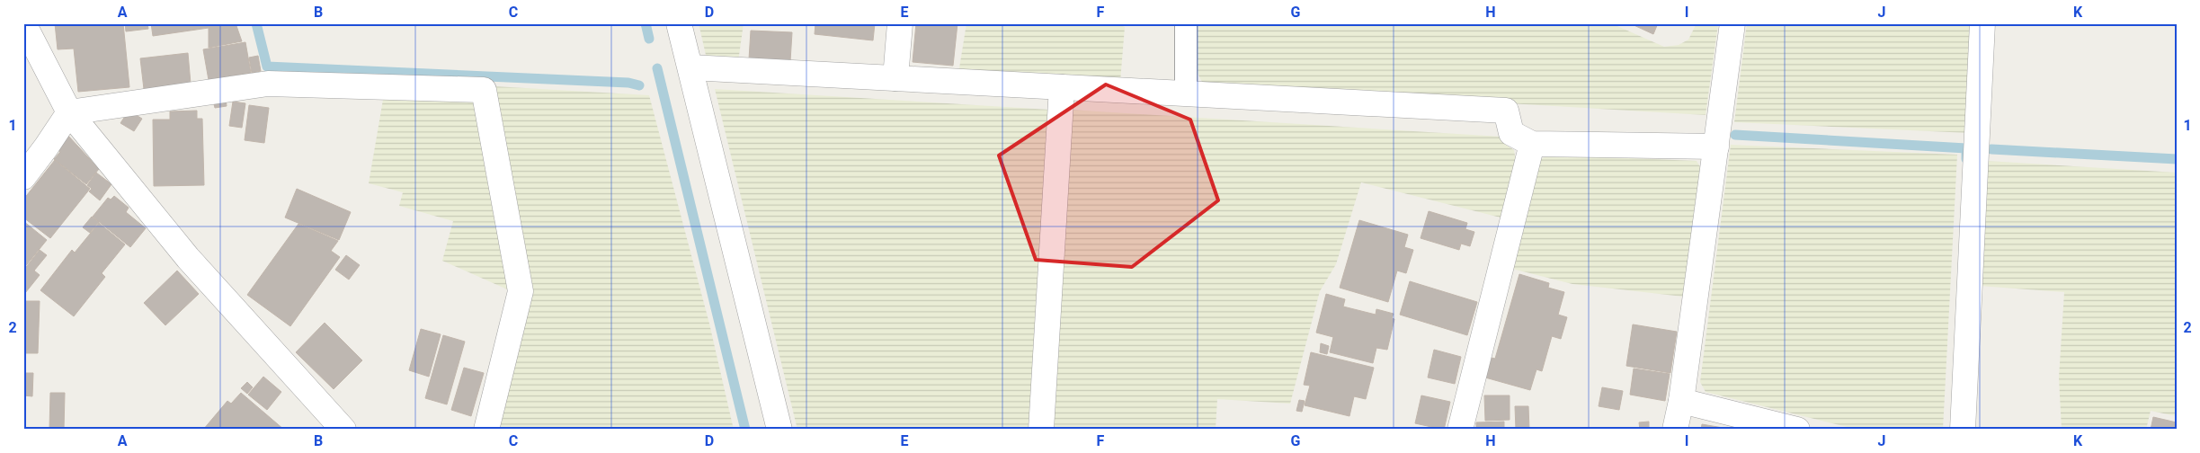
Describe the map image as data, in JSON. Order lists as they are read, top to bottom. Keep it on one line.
{"grid":{"columns":["A","B","C","D","E","F","G","H","I","J","K"],"rows":["1","2"]}}
